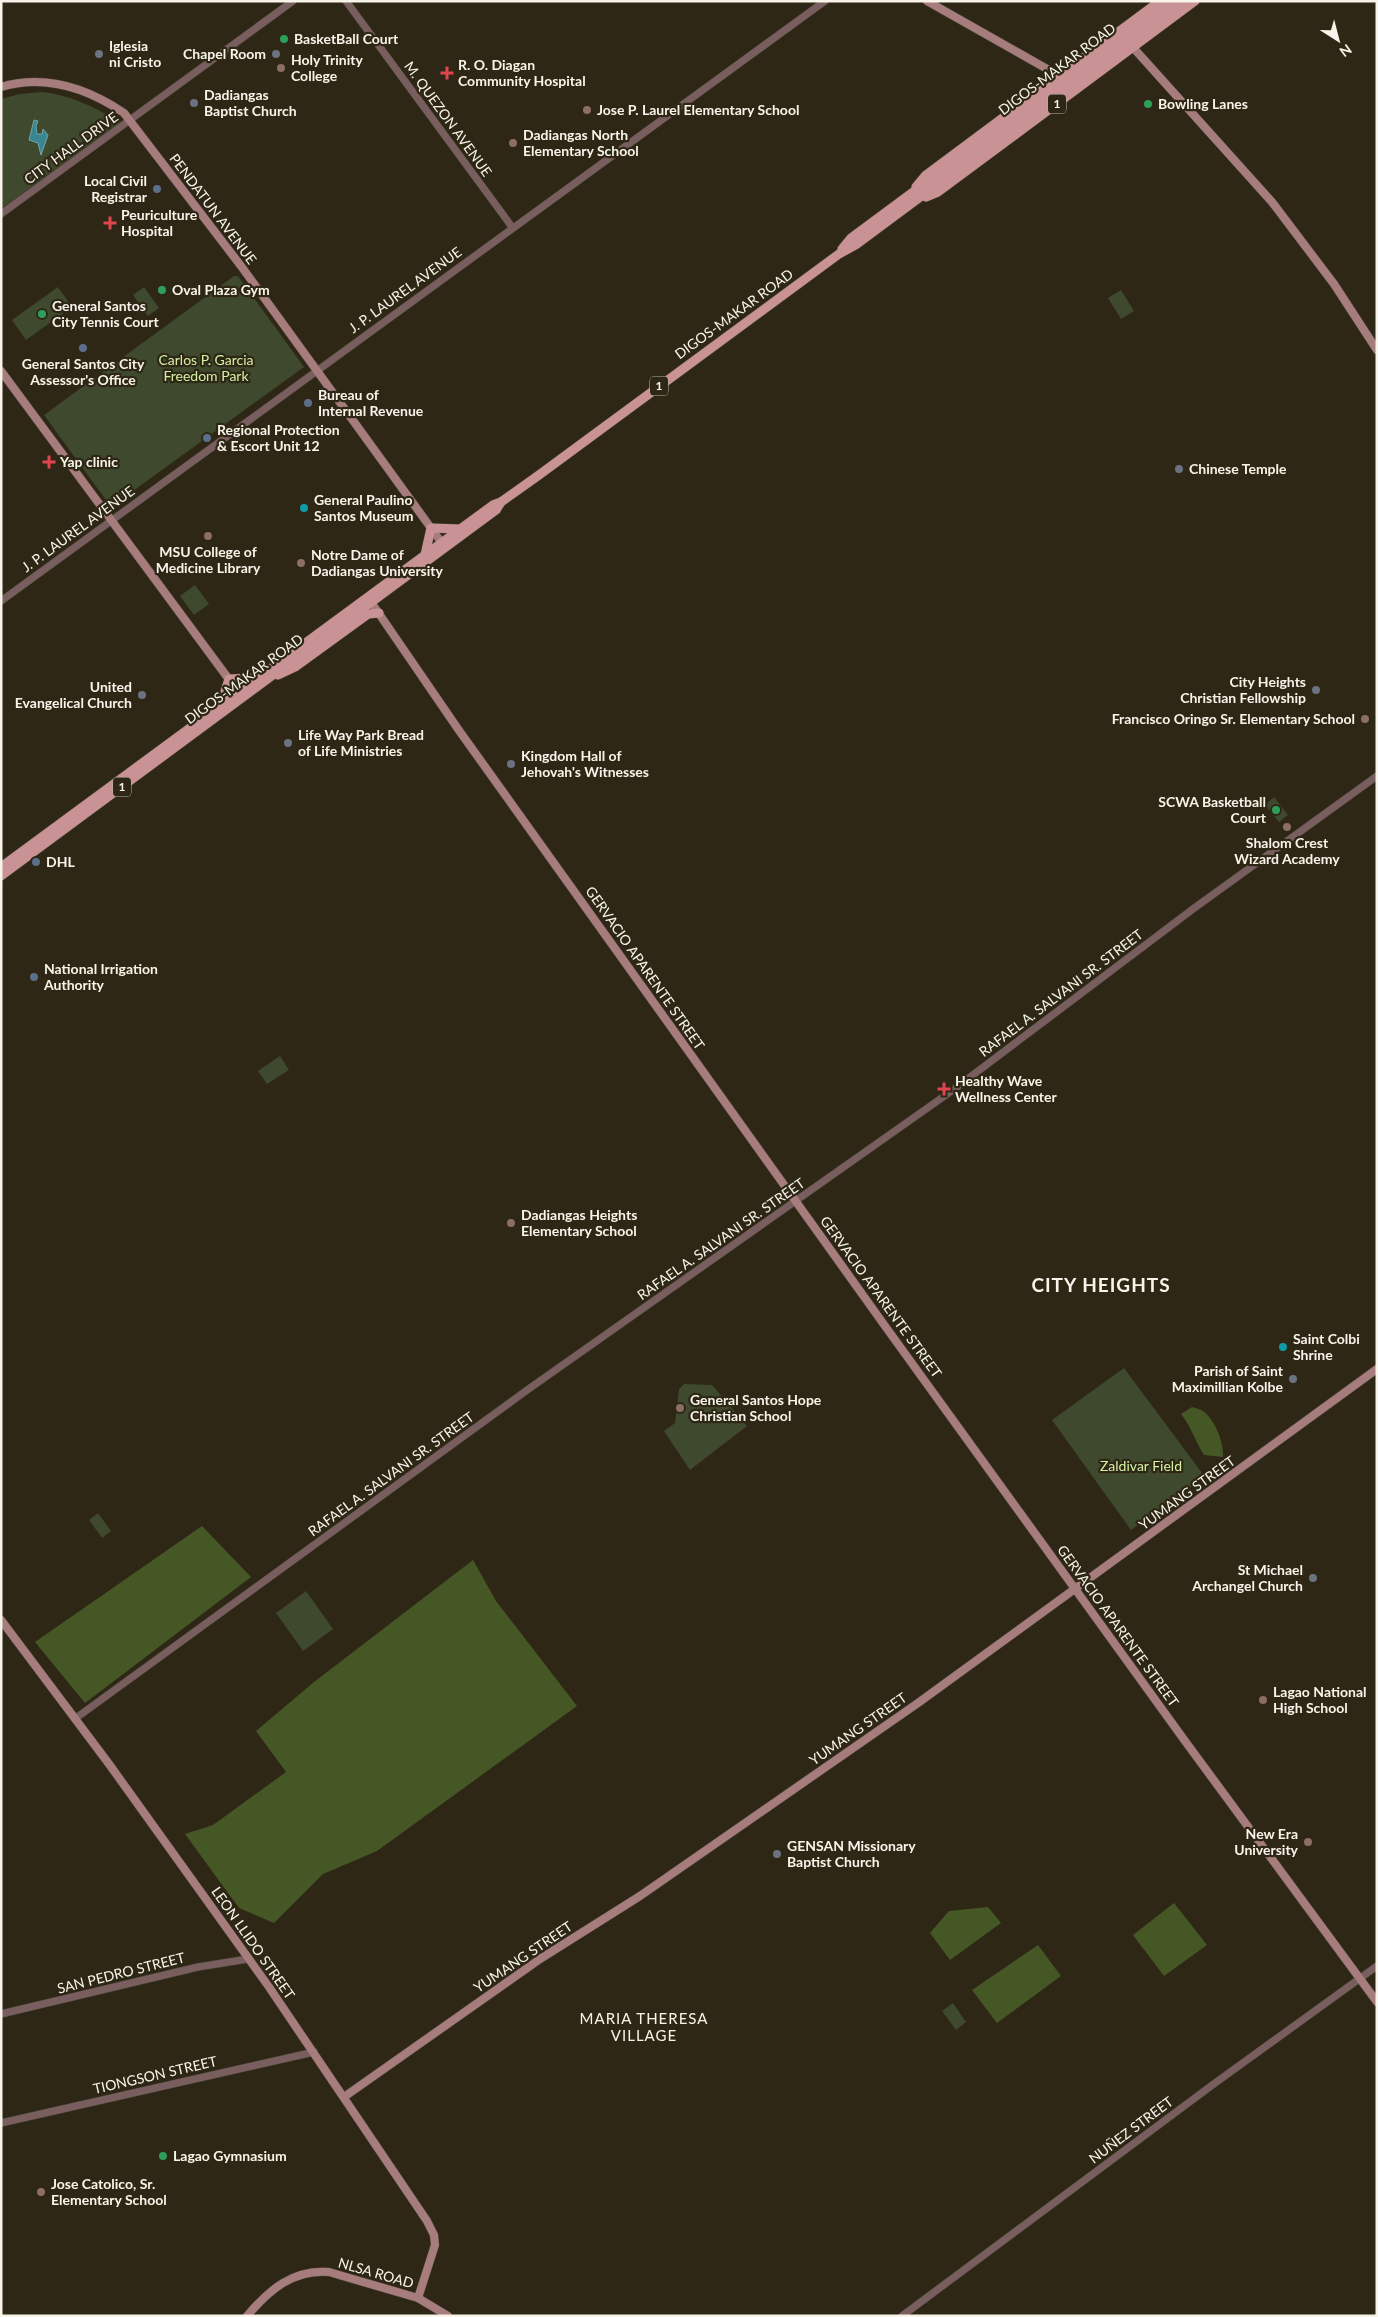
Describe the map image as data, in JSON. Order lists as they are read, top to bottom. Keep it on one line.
{"streets":{"main road":["DIGOS-MAKAR ROAD","1","PENDATUN AVENUE","GERVACIO APARENTE STREET","YUMANG STREET","LEON LLIDO STREET","NLSA ROAD"],"street":["M. QUEZON AVENUE","CITY HALL DRIVE","J. P. LAUREL AVENUE","RAFAEL A. SALVANI SR. STREET","SAN PEDRO STREET","TIONGSON STREET","NUÑEZ STREET"]},"crossings":[["DIGOS-MAKAR ROAD","PENDATUN AVENUE"],["DIGOS-MAKAR ROAD","GERVACIO APARENTE STREET"],["M. QUEZON AVENUE","J. P. LAUREL AVENUE"],["CITY HALL DRIVE","PENDATUN AVENUE"],["PENDATUN AVENUE","J. P. LAUREL AVENUE"],["GERVACIO APARENTE STREET","RAFAEL A. SALVANI SR. STREET"],["GERVACIO APARENTE STREET","YUMANG STREET"],["GERVACIO APARENTE STREET","NUÑEZ STREET"],["RAFAEL A. SALVANI SR. STREET","LEON LLIDO STREET"],["YUMANG STREET","LEON LLIDO STREET"],["LEON LLIDO STREET","SAN PEDRO STREET"],["LEON LLIDO STREET","TIONGSON STREET"],["LEON LLIDO STREET","NLSA ROAD"]],"districts":["CITY HEIGHTS","MARIA THERESA VILLAGE"],"parks":["Carlos P. Garcia Freedom Park","Zaldivar Field"],"places":{"other":["BasketBall Court","Iglesia ni Cristo","Chapel Room","Holy Trinity College","Dadiangas Baptist Church","Bowling Lanes","Jose P. Laurel Elementary School","Dadiangas North Elementary School","Local Civil Registrar","Oval Plaza Gym","General Santos City Tennis Court","General Santos City Assessor's Office","Bureau of Internal Revenue","Regional Protection & Escort Unit 12","Chinese Temple","General Paulino Santos Museum","MSU College of Medicine Library","Notre Dame of Dadiangas University","City Heights Christian Fellowship","United Evangelical Church","Francisco Oringo Sr. Elementary School","Life Way Park Bread of Life Ministries","Kingdom Hall of Jehovah's Witnesses","SCWA Basketball Court","Shalom Crest Wizard Academy","DHL","National Irrigation Authority","Dadiangas Heights Elementary School","Saint Colbi Shrine","Parish of Saint Maximillian Kolbe","General Santos Hope Christian School","St Michael Archangel Church","Lagao National High School","New Era University","GENSAN Missionary Baptist Church","Lagao Gymnasium","Jose Catolico, Sr. Elementary School"],"health":["R. O. Diagan Community Hospital","Peuriculture Hospital","Yap clinic","Healthy Wave Wellness Center"]},"north":"bottom right"}
